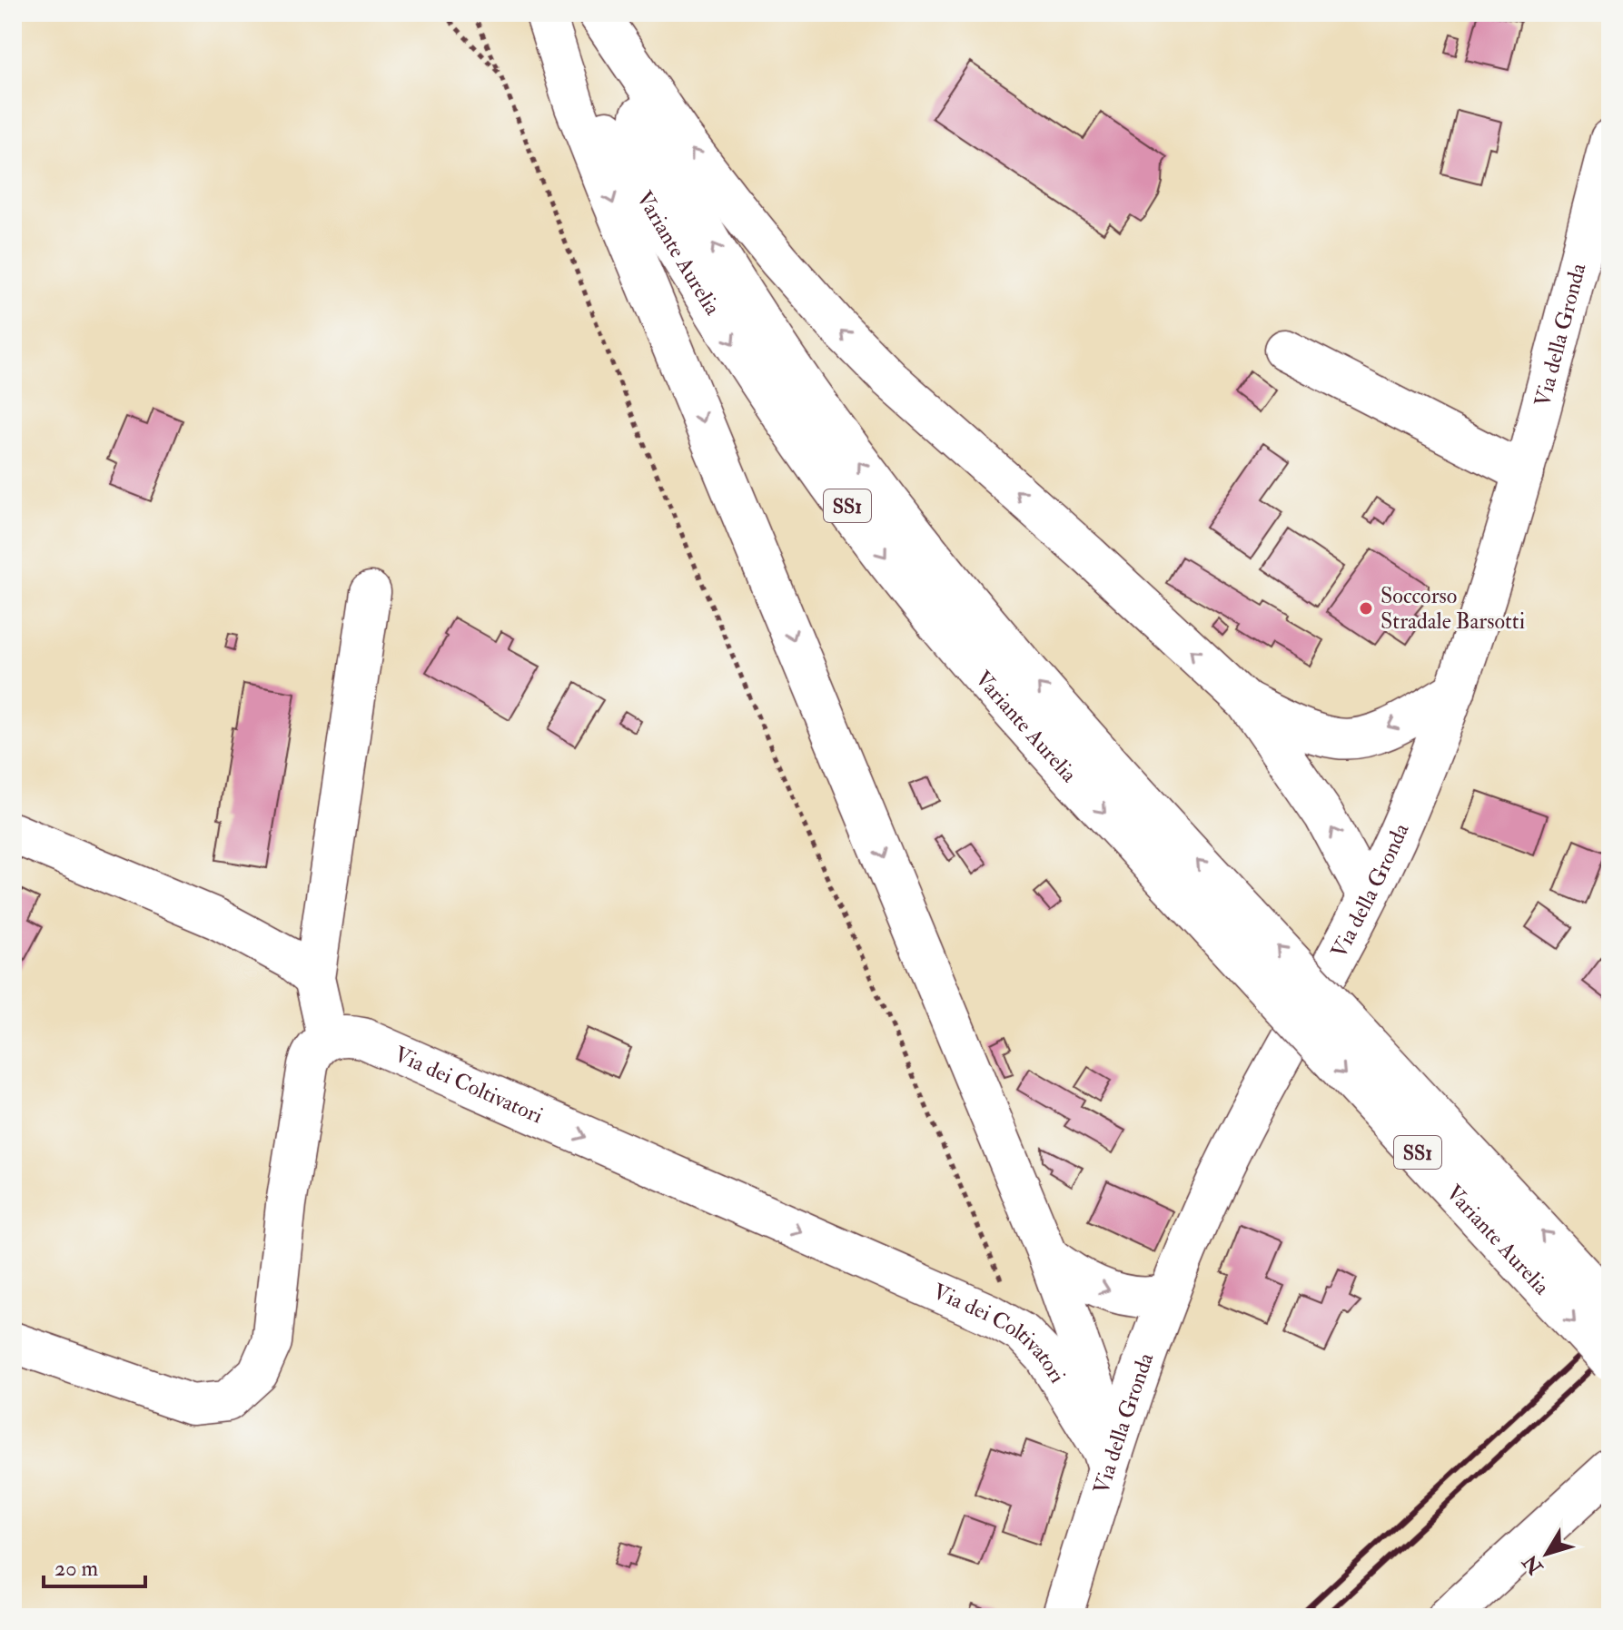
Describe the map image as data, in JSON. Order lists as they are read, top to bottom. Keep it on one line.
{"streets":{"main road":["Variante Aurelia","Via della Gronda","SS1","Via dei Coltivatori"]},"crossings":[["Via della Gronda","Via dei Coltivatori"]],"one_way":["Via dei Coltivatori"],"places":["Soccorso Stradale Barsotti"],"scale_bar":"20 m","north":"bottom left"}
